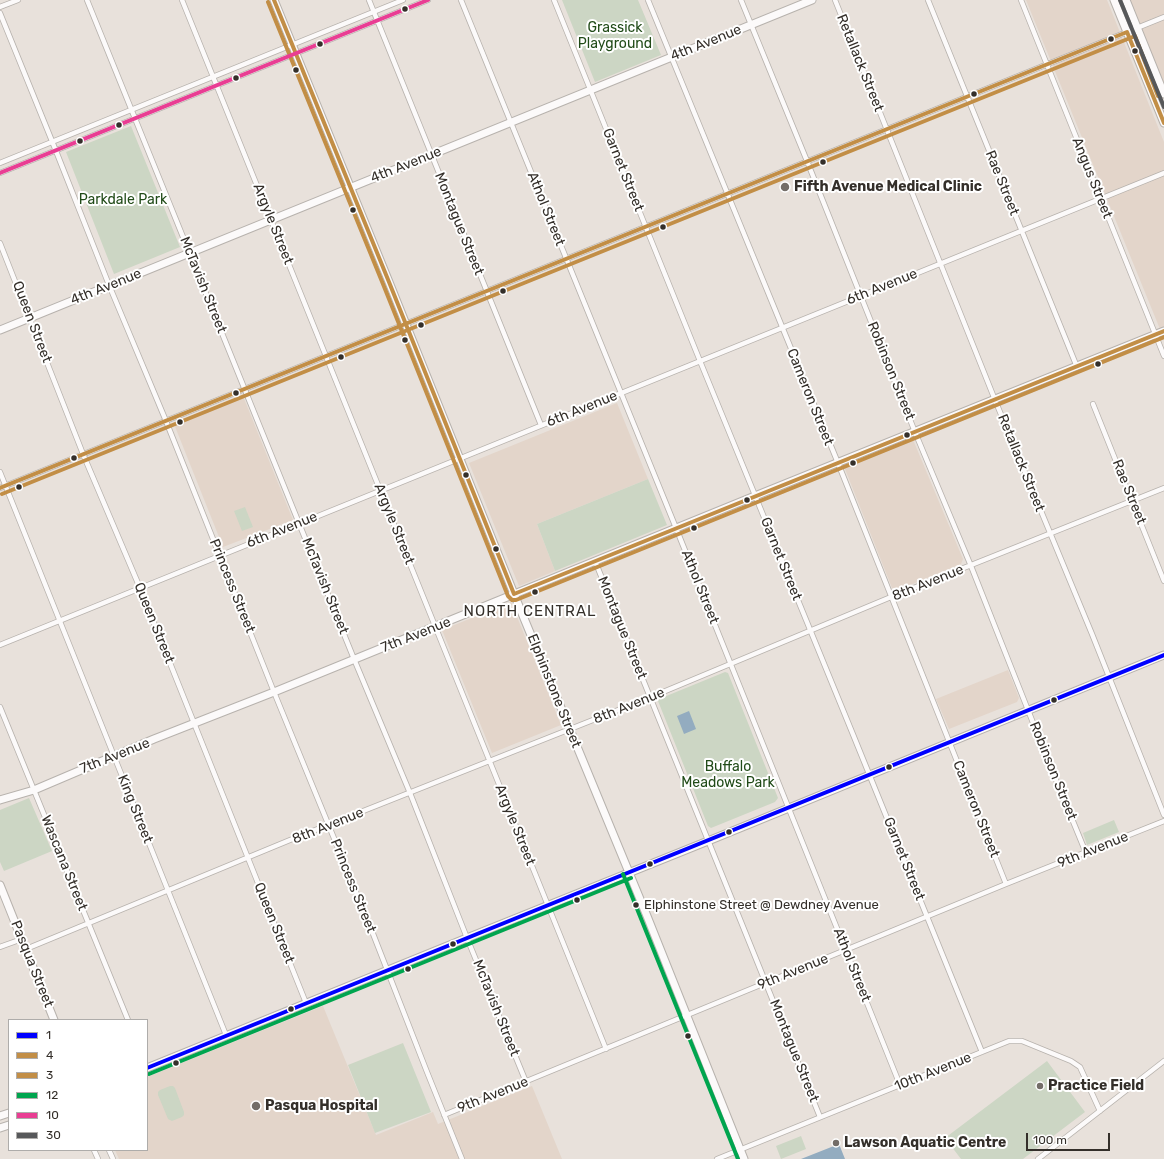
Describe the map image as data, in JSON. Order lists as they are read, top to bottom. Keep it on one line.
{"streets":{"street":["4th Avenue","Retallack Street","Garnet Street","Angus Street","Rae Street","Athol Street","Argyle Street","Montague Street","McTavish Street","6th Avenue","Queen Street","Robinson Street","Cameron Street","8th Avenue","Princess Street","7th Avenue","Elphinstone Street","King Street","9th Avenue","Wascana Street","Pasqua Street","10th Avenue"]},"crossings":[["4th Avenue","Garnet Street"],["4th Avenue","Athol Street"],["4th Avenue","Argyle Street"],["4th Avenue","Montague Street"],["4th Avenue","McTavish Street"],["4th Avenue","Queen Street"],["4th Avenue","Robinson Street"],["4th Avenue","Cameron Street"],["4th Avenue","Princess Street"],["4th Avenue","Elphinstone Street"],["Retallack Street","6th Avenue"],["Retallack Street","8th Avenue"],["Retallack Street","7th Avenue"],["Garnet Street","6th Avenue"],["Garnet Street","8th Avenue"],["Garnet Street","7th Avenue"],["Garnet Street","9th Avenue"],["Garnet Street","10th Avenue"],["Angus Street","6th Avenue"],["Angus Street","7th Avenue"],["Rae Street","6th Avenue"],["Rae Street","8th Avenue"],["Rae Street","7th Avenue"],["Athol Street","6th Avenue"],["Athol Street","8th Avenue"],["Athol Street","7th Avenue"],["Athol Street","9th Avenue"],["Athol Street","10th Avenue"],["Argyle Street","6th Avenue"],["Argyle Street","8th Avenue"],["Argyle Street","7th Avenue"],["Argyle Street","9th Avenue"],["Montague Street","6th Avenue"],["Montague Street","8th Avenue"],["Montague Street","7th Avenue"],["Montague Street","9th Avenue"],["Montague Street","10th Avenue"],["McTavish Street","6th Avenue"],["McTavish Street","8th Avenue"],["McTavish Street","7th Avenue"],["McTavish Street","9th Avenue"],["6th Avenue","Queen Street"],["6th Avenue","Robinson Street"],["6th Avenue","Cameron Street"],["6th Avenue","Princess Street"],["6th Avenue","Elphinstone Street"],["6th Avenue","King Street"],["Queen Street","8th Avenue"],["Queen Street","7th Avenue"],["Robinson Street","8th Avenue"],["Robinson Street","7th Avenue"],["Robinson Street","9th Avenue"],["Cameron Street","8th Avenue"],["Cameron Street","7th Avenue"],["Cameron Street","9th Avenue"],["8th Avenue","Princess Street"],["8th Avenue","Elphinstone Street"],["8th Avenue","King Street"],["8th Avenue","Wascana Street"],["8th Avenue","Pasqua Street"],["Princess Street","7th Avenue"],["Princess Street","9th Avenue"],["7th Avenue","Elphinstone Street"],["7th Avenue","King Street"],["7th Avenue","Wascana Street"],["Elphinstone Street","9th Avenue"],["Elphinstone Street","10th Avenue"]],"districts":["NORTH CENTRAL"],"parks":["Grassick Playground","Parkdale Park","Buffalo Meadows Park"],"places":["Fifth Avenue Medical Clinic","Elphinstone Street @ Dewdney Avenue","Practice Field","Pasqua Hospital","Lawson Aquatic Centre"],"lines":["transit line 4","transit line 10","transit line 30","transit line 3","transit line 1","transit line 12"],"legend":["1","4","3","12","10","30"],"scale_bar":"100 m"}
